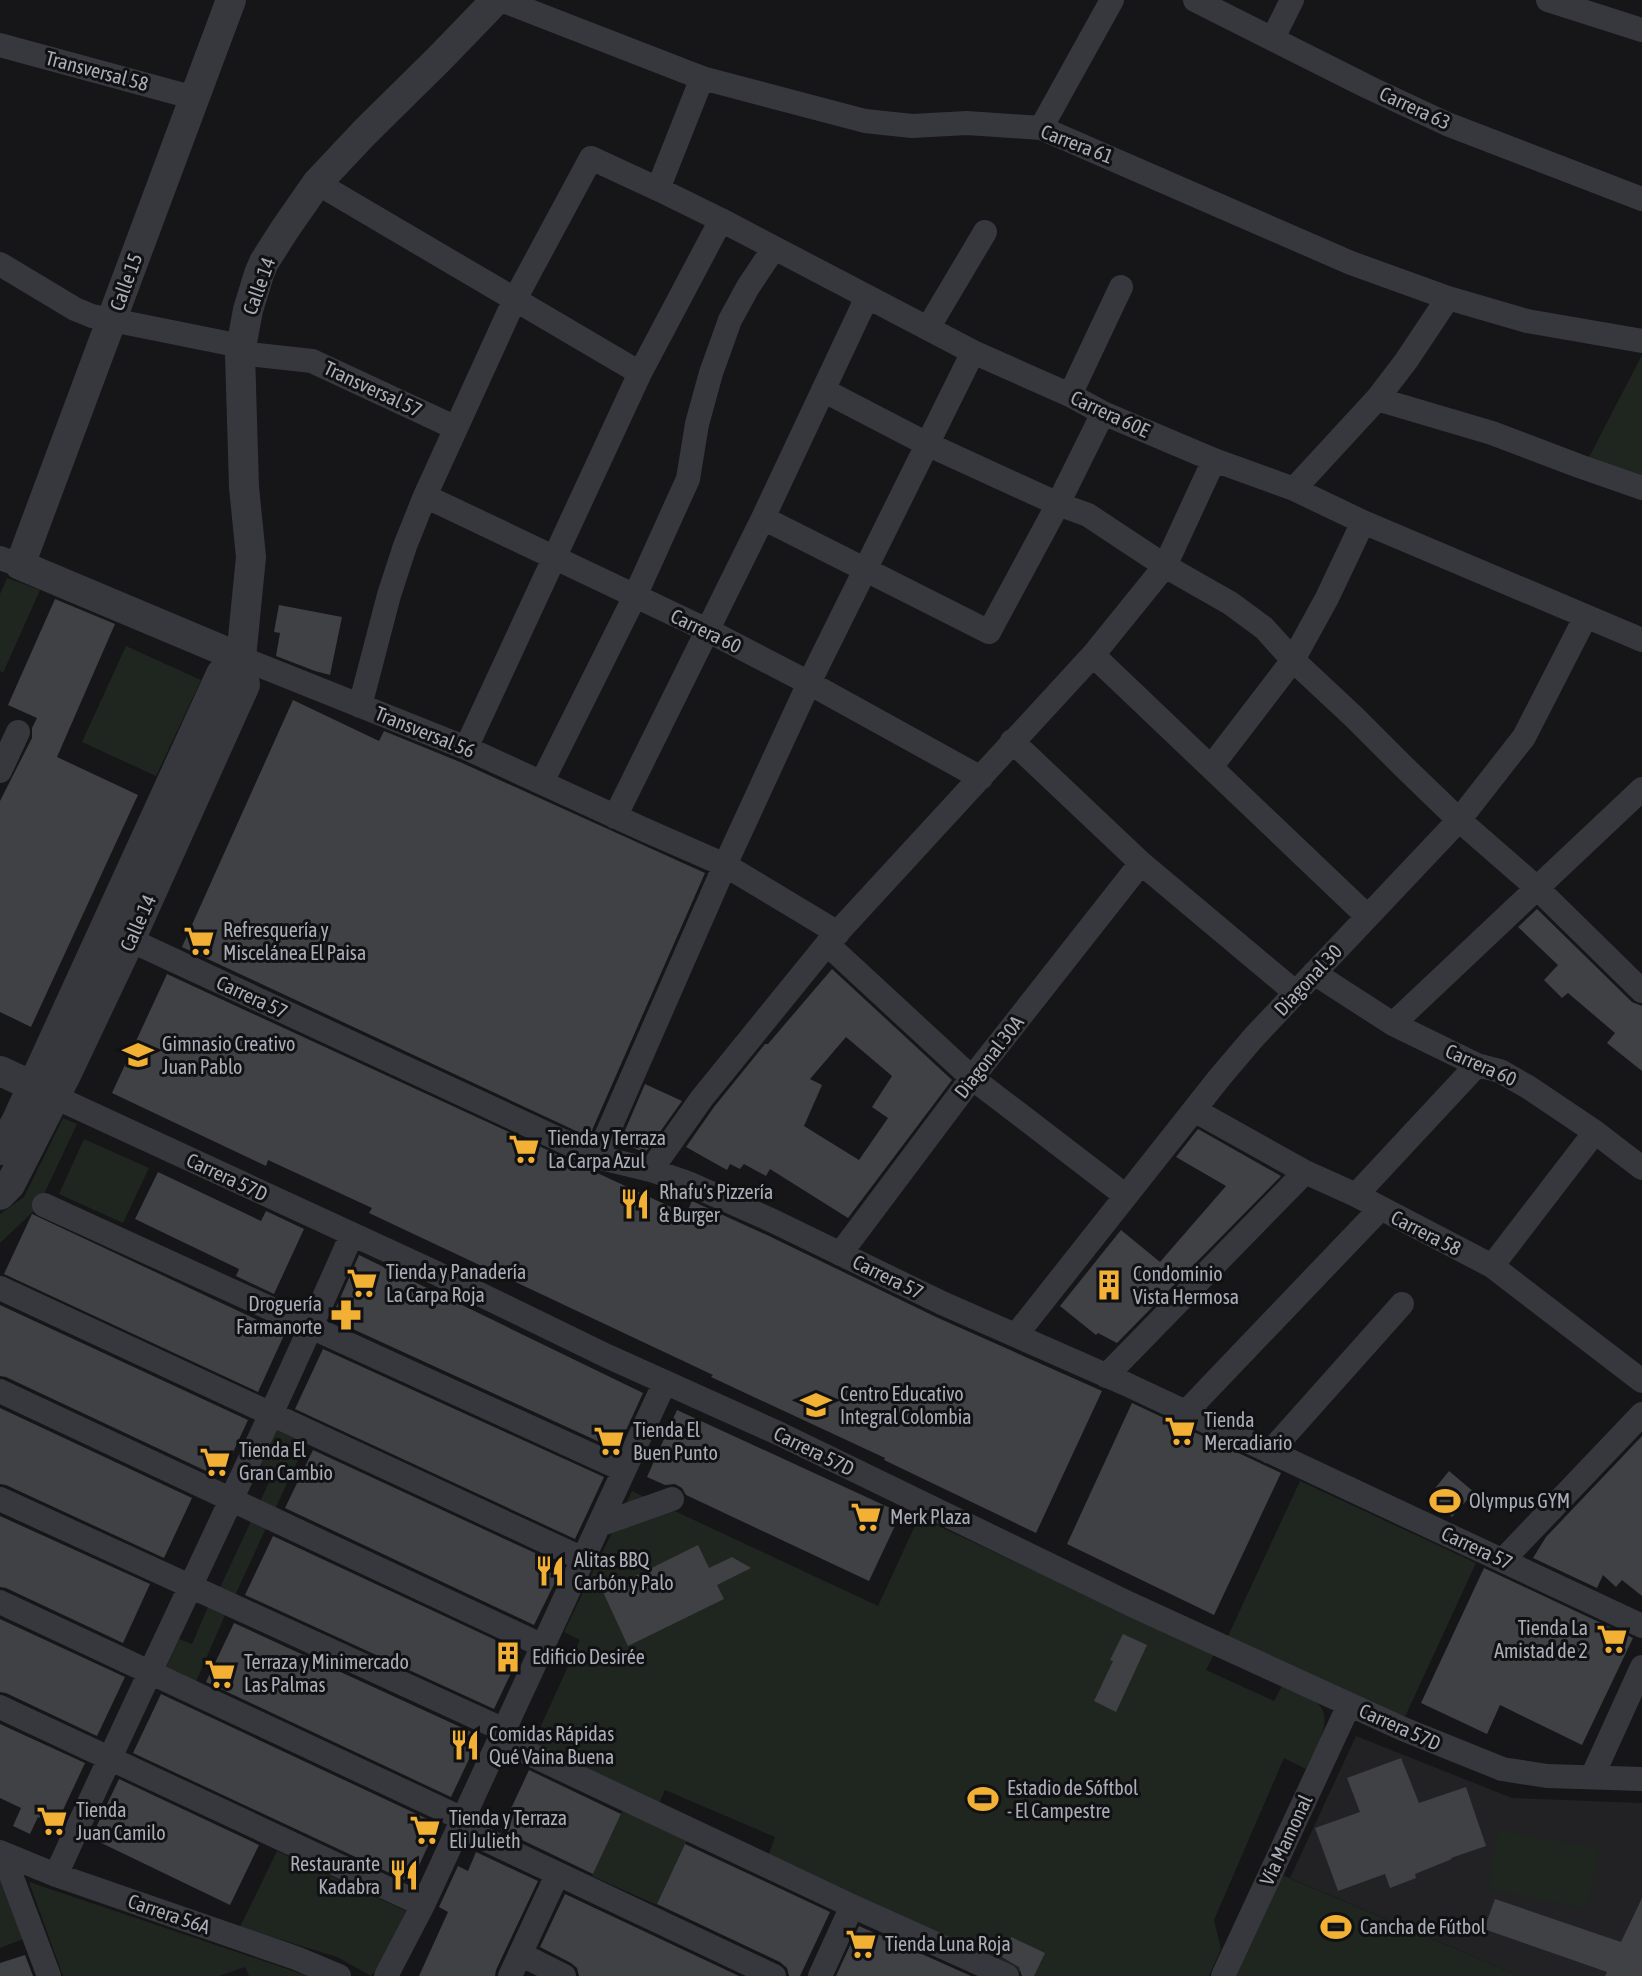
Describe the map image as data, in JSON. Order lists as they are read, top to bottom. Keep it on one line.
{"streets":{"street":["Transversal 58","Carrera 63","Carrera 61","Calle 15","Calle 14","Transversal 57","Carrera 60E","Carrera 60","Transversal 56","Diagonal 30","Carrera 57","Diagonal 30A","Carrera 57D","Carrera 58","Vía Mamonal","Carrera 56A"]},"crossings":[["Transversal 58","Calle 15"],["Carrera 61","Calle 14"],["Calle 15","Transversal 57"],["Calle 15","Transversal 56"],["Calle 14","Transversal 57"],["Calle 14","Transversal 56"],["Calle 14","Carrera 57"],["Calle 14","Carrera 57D"],["Carrera 60E","Diagonal 30"],["Carrera 60","Diagonal 30"],["Diagonal 30","Carrera 57"],["Diagonal 30","Carrera 58"],["Carrera 57","Diagonal 30A"],["Carrera 57D","Vía Mamonal"]],"places":{"supermarket":["Refresquería y Miscelánea El Paisa","Tienda y Terraza La Carpa Azul","Tienda y Panadería La Carpa Roja","Tienda Mercadiario","Tienda El Buen Punto","Tienda El Gran Cambio","Merk Plaza","Tienda La Amistad de 2","Terraza y Minimercado Las Palmas","Tienda Juan Camilo","Tienda y Terraza Eli Julieth","Tienda Luna Roja"],"school or university":["Gimnasio Creativo Juan Pablo","Centro Educativo Integral Colombia"],"restaurant":["Rhafu's Pizzería & Burger","Alitas BBQ Carbón y Palo","Comidas Rápidas Qué Vaina Buena","Restaurante Kadabra"],"building":["Condominio Vista Hermosa","Edificio Desirée"],"pharmacy":["Droguería Farmanorte"],"sports":["Olympus GYM","Estadio de Sóftbol - El Campestre","Cancha de Fútbol"]}}
